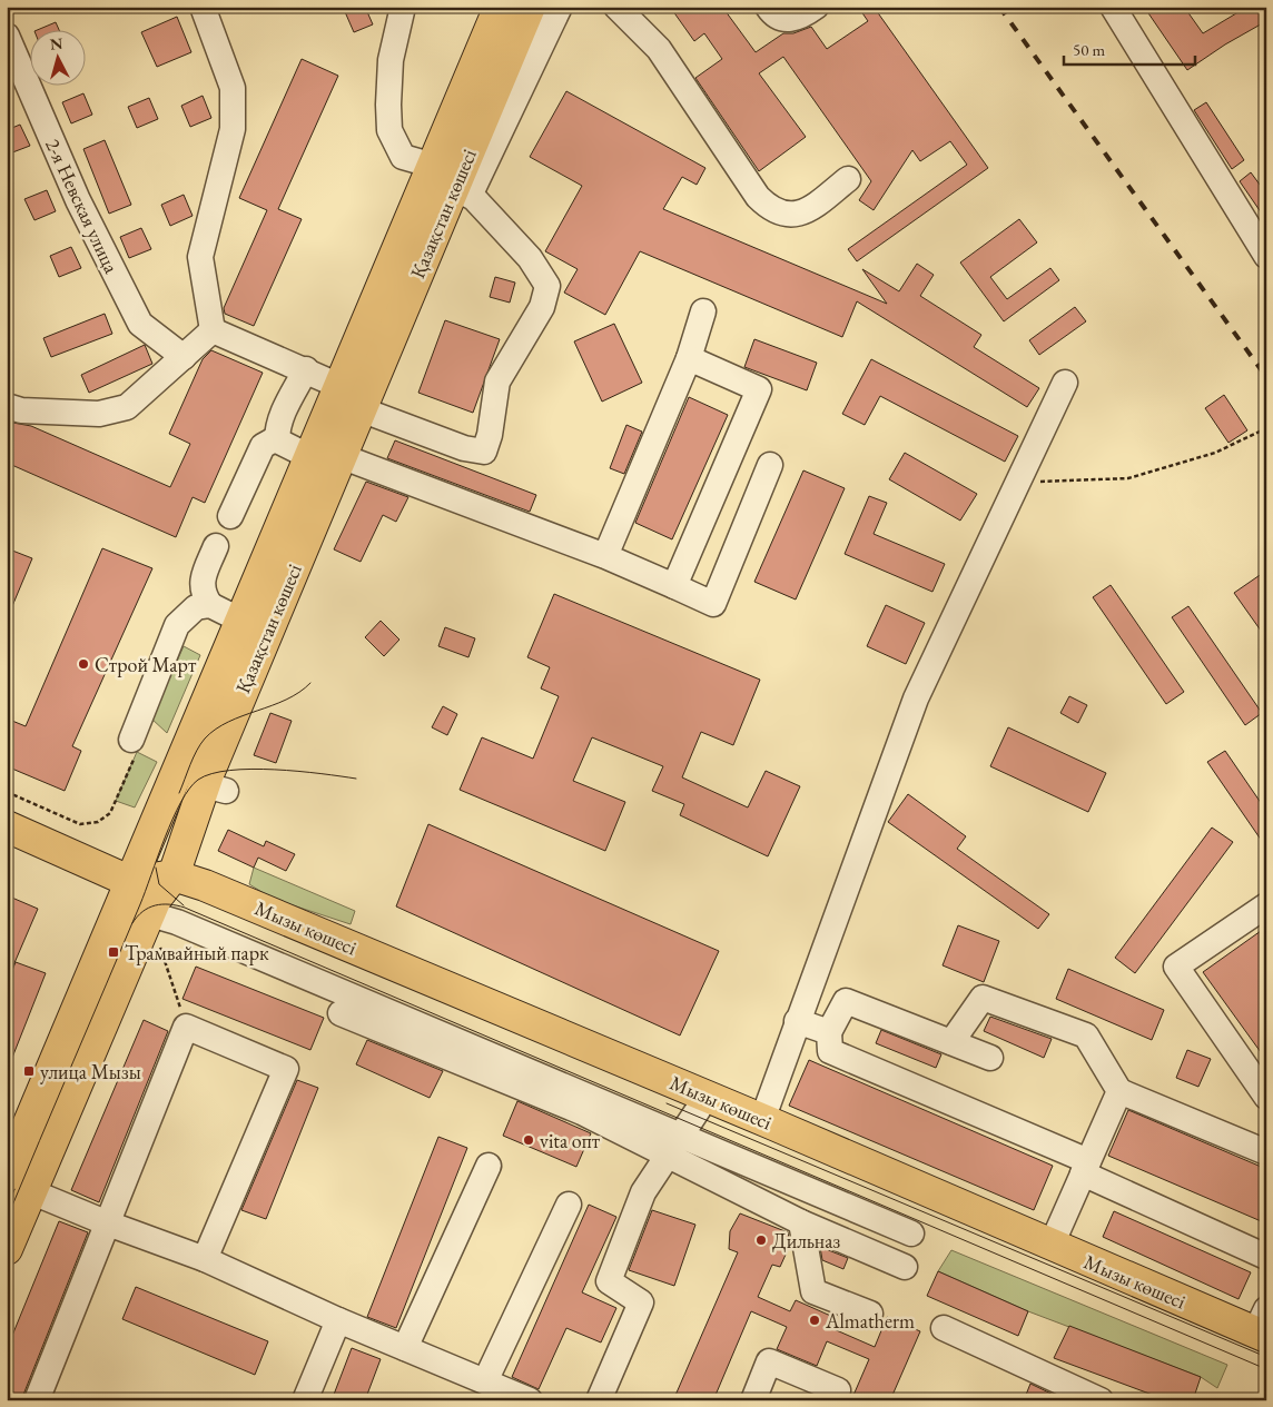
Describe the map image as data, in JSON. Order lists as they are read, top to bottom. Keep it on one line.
{"streets":{"main road":["Қазақстан көшесі","Мызы көшесі"],"street":["2-я Невская улица"]},"crossings":[["Қазақстан көшесі","Мызы көшесі"]],"places":{"other":["Строй Март","vita опт","Дильназ","Almatherm"],"transit":["Трамвайный парк","улица Мызы"]},"scale_bar":"50 m","north":"top"}
